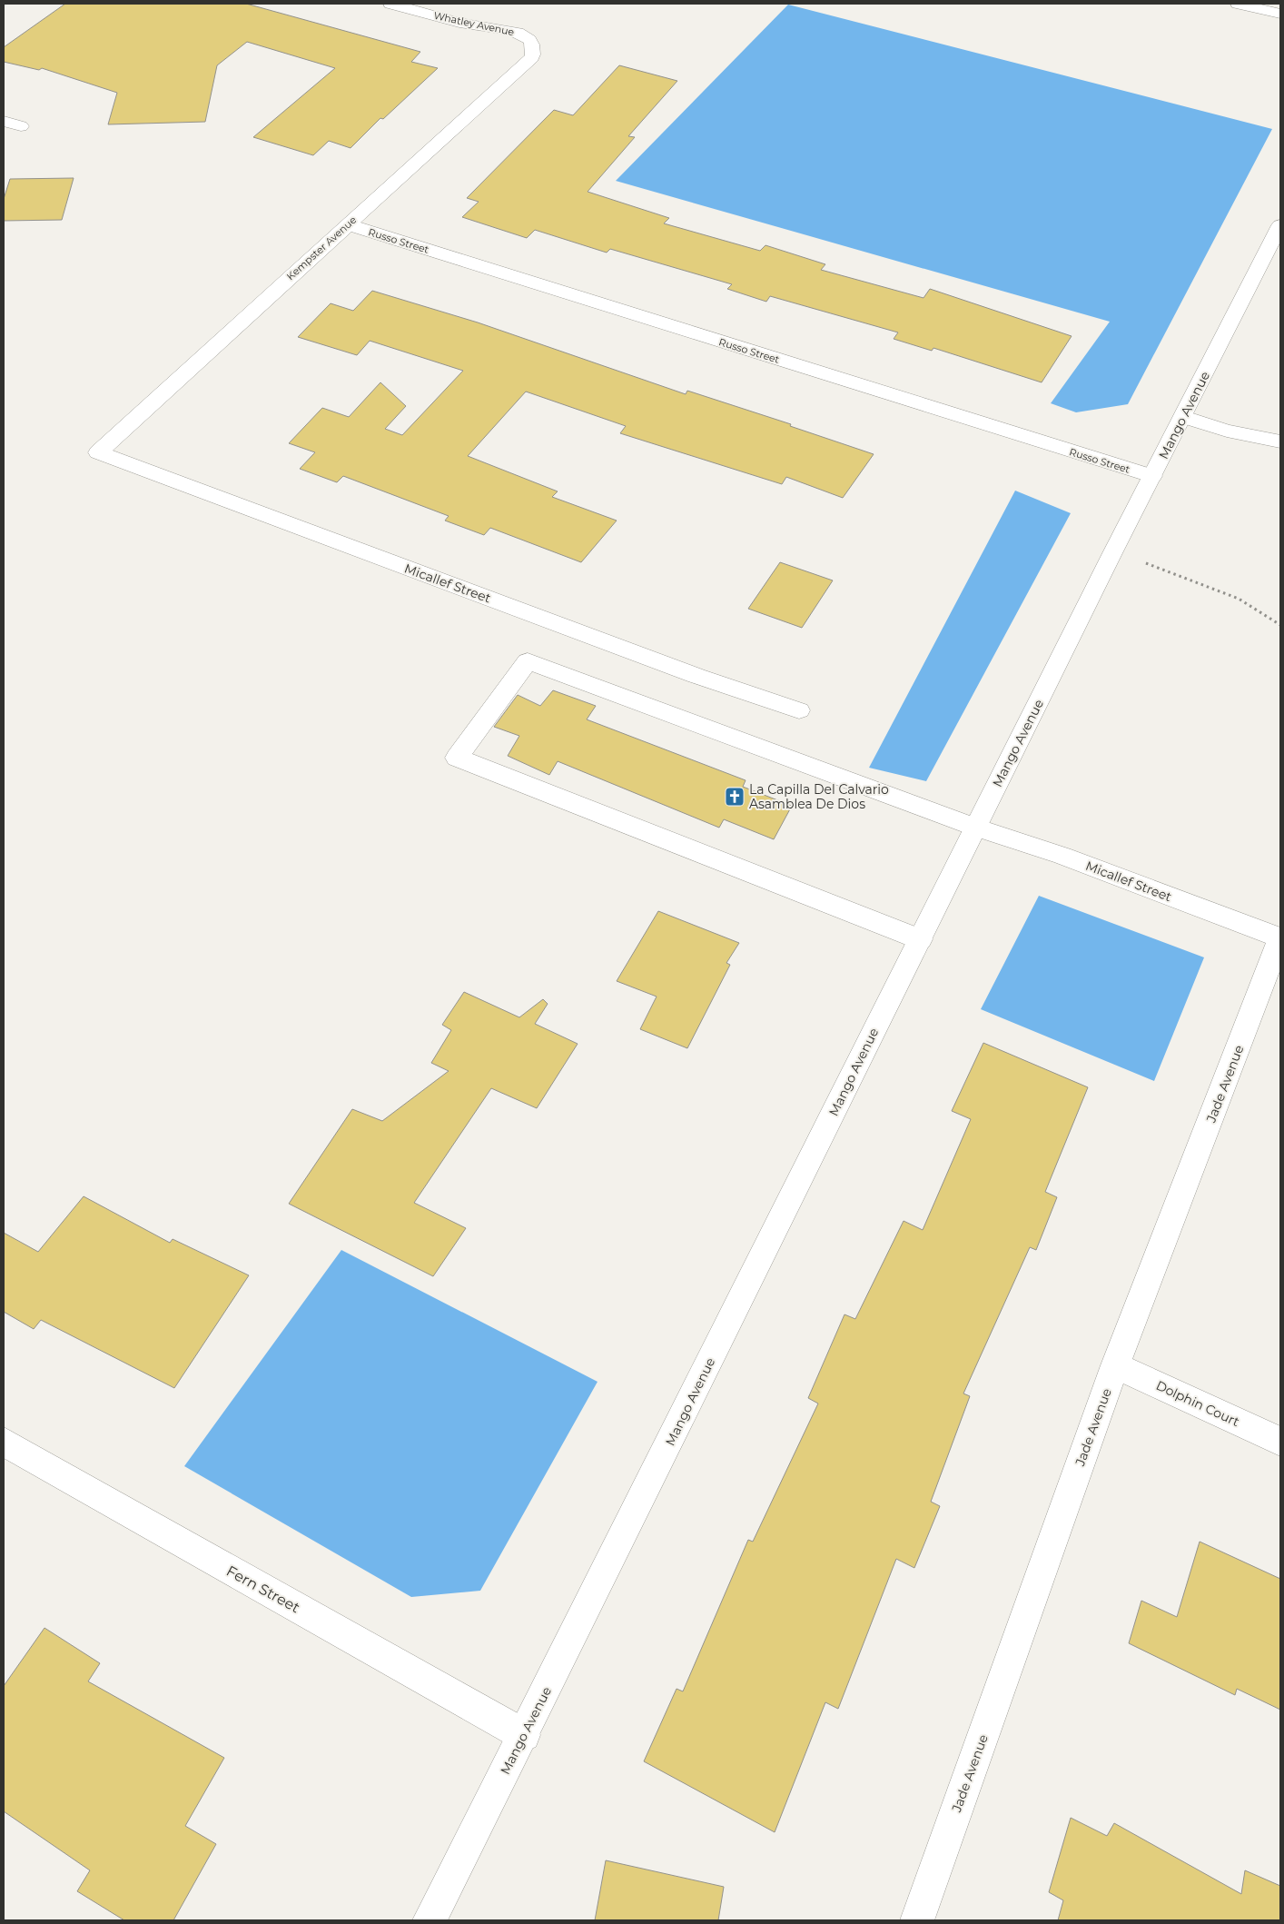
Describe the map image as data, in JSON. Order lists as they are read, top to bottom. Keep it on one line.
{"streets":{"street":["Whatley Avenue","Russo Street","Kempster Avenue","Mango Avenue","Micallef Street","Jade Avenue","Dolphin Court","Fern Street"]},"crossings":[["Whatley Avenue","Kempster Avenue"],["Russo Street","Kempster Avenue"],["Russo Street","Mango Avenue"],["Kempster Avenue","Micallef Street"],["Mango Avenue","Micallef Street"],["Mango Avenue","Fern Street"],["Micallef Street","Jade Avenue"],["Jade Avenue","Dolphin Court"]],"places":{"church":["La Capilla Del Calvario Asamblea De Dios"]}}
